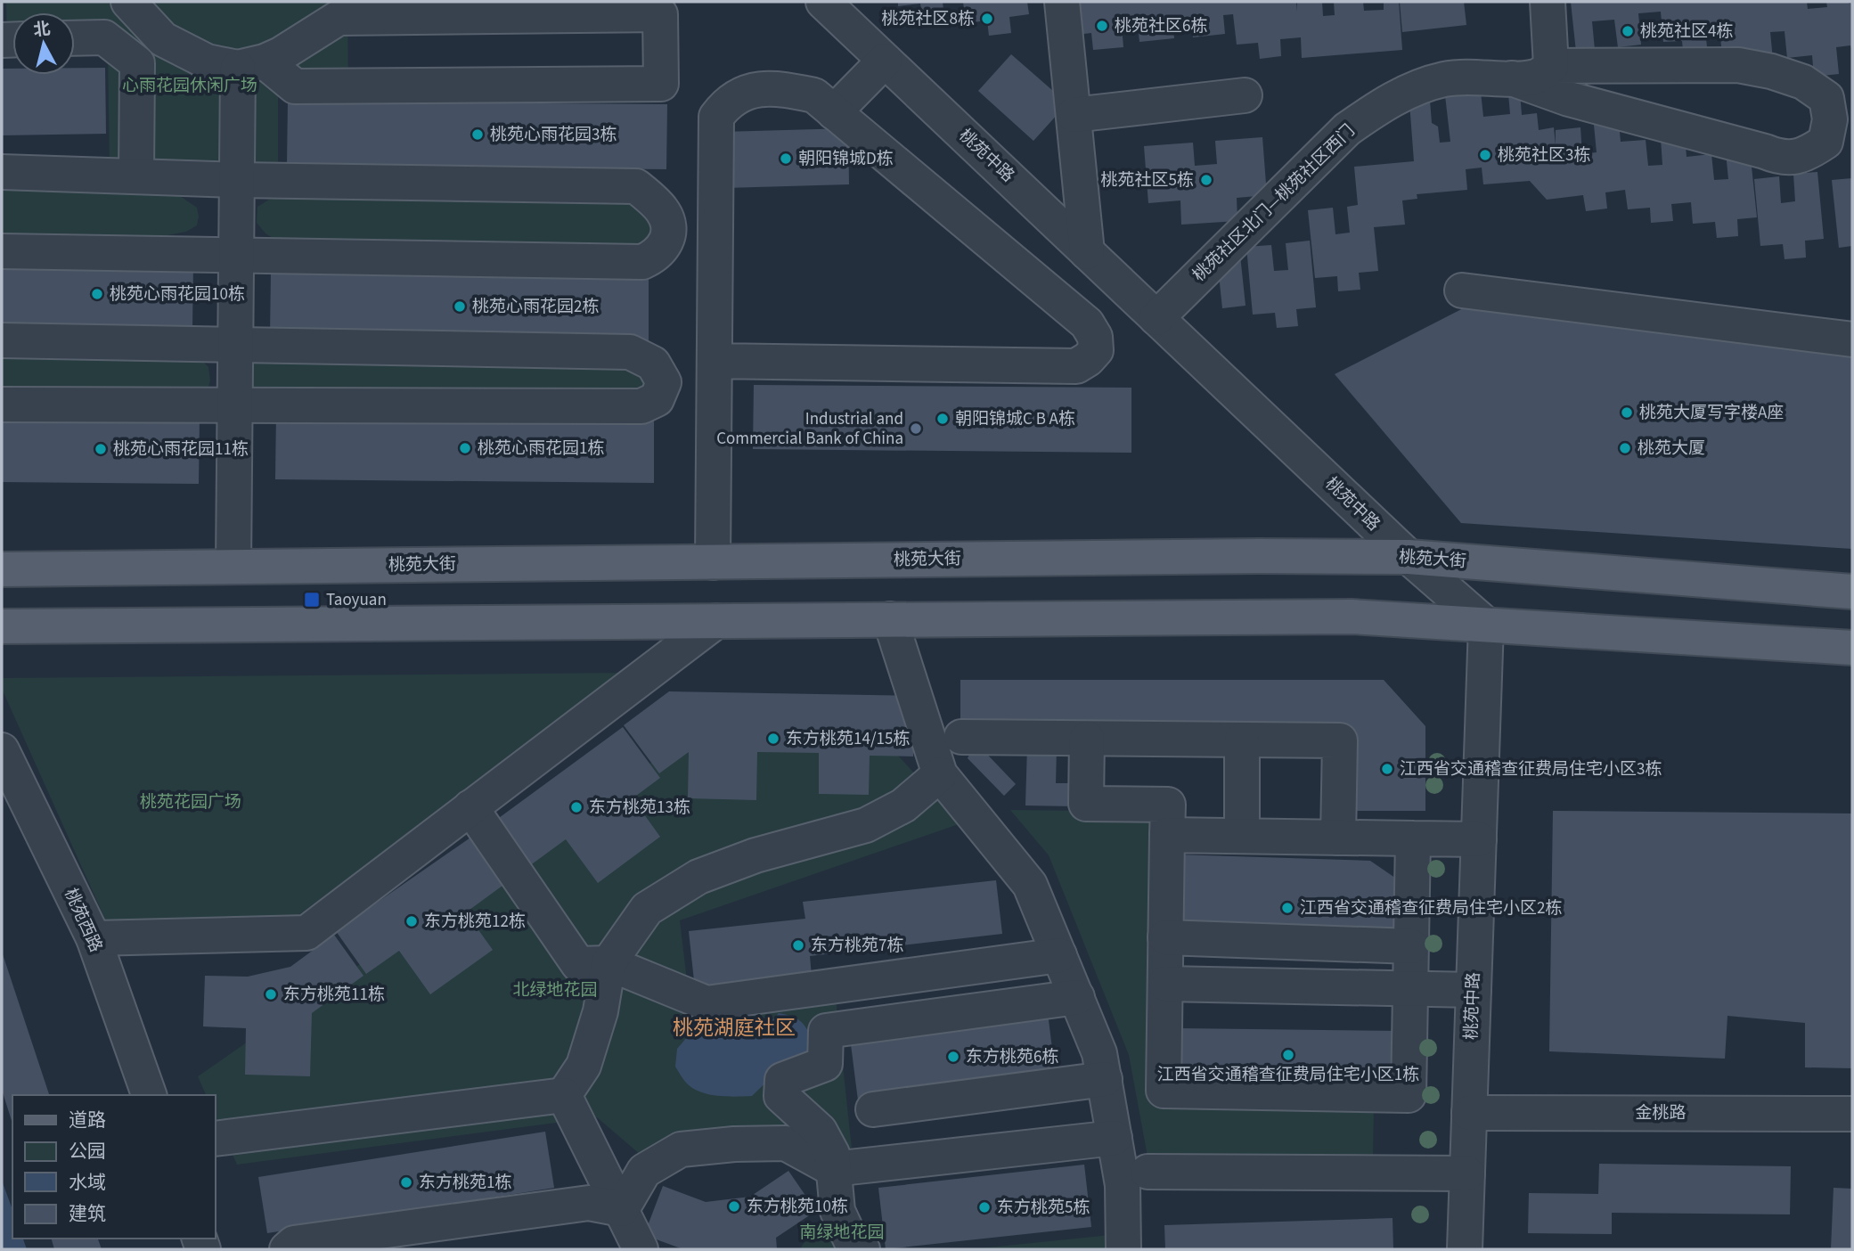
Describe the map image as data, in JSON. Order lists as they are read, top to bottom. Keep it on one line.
{"streets":{"main road":["桃苑大街"],"street":["桃苑中路","桃苑社区北门—桃苑社区西门","桃苑西路","金桃路"]},"crossings":[["桃苑中路","桃苑社区北门—桃苑社区西门"],["桃苑中路","桃苑大街"],["桃苑中路","金桃路"]],"districts":["桃苑湖庭社区"],"parks":["心雨花园休闲广场","桃苑花园广场","北绿地花园","南绿地花园"],"places":{"other":["桃苑社区8栋","桃苑社区6栋","桃苑社区4栋","桃苑心雨花园3栋","桃苑社区3栋","朝阳锦城D栋","桃苑社区5栋","桃苑心雨花园10栋","桃苑心雨花园2栋","桃苑大厦写字楼A座","朝阳锦城C B A栋","Industrial and Commercial Bank of China","桃苑心雨花园1栋","桃苑大厦","桃苑心雨花园11栋","东方桃苑14/15栋","江西省交通稽查征费局住宅小区3栋","东方桃苑13栋","江西省交通稽查征费局住宅小区2栋","东方桃苑12栋","东方桃苑7栋","东方桃苑11栋","江西省交通稽查征费局住宅小区1栋","东方桃苑6栋","东方桃苑1栋","东方桃苑10栋","东方桃苑5栋"],"transit":["Taoyuan"]},"legend":["道路","公园","水域","建筑"],"north":"top"}
